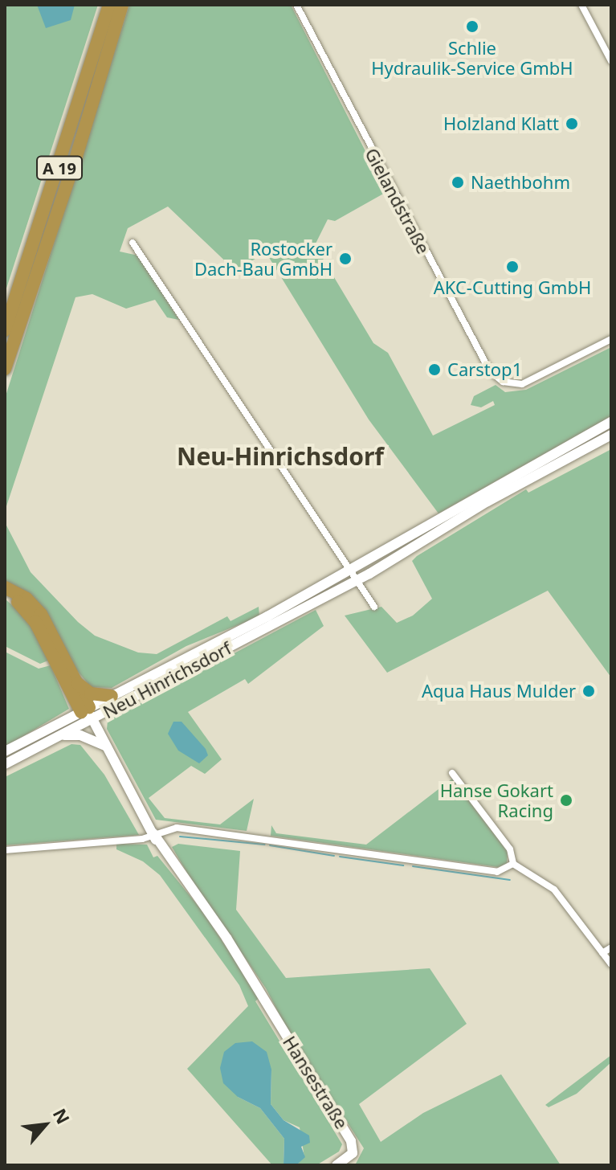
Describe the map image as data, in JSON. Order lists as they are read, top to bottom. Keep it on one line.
{"streets":{"highway":["A 19"],"main road":["Neu Hinrichsdorf","Hansestraße"],"street":["Gielandstraße"]},"crossings":[["Neu Hinrichsdorf","Hansestraße"]],"districts":["Neu-Hinrichsdorf"],"places":["Schlie Hydraulik-Service GmbH","Holzland Klatt","Naethbohm","Rostocker Dach-Bau GmbH","AKC-Cutting GmbH","Carstop1","Aqua Haus Mulder","Hanse Gokart Racing"],"north":"top right"}
